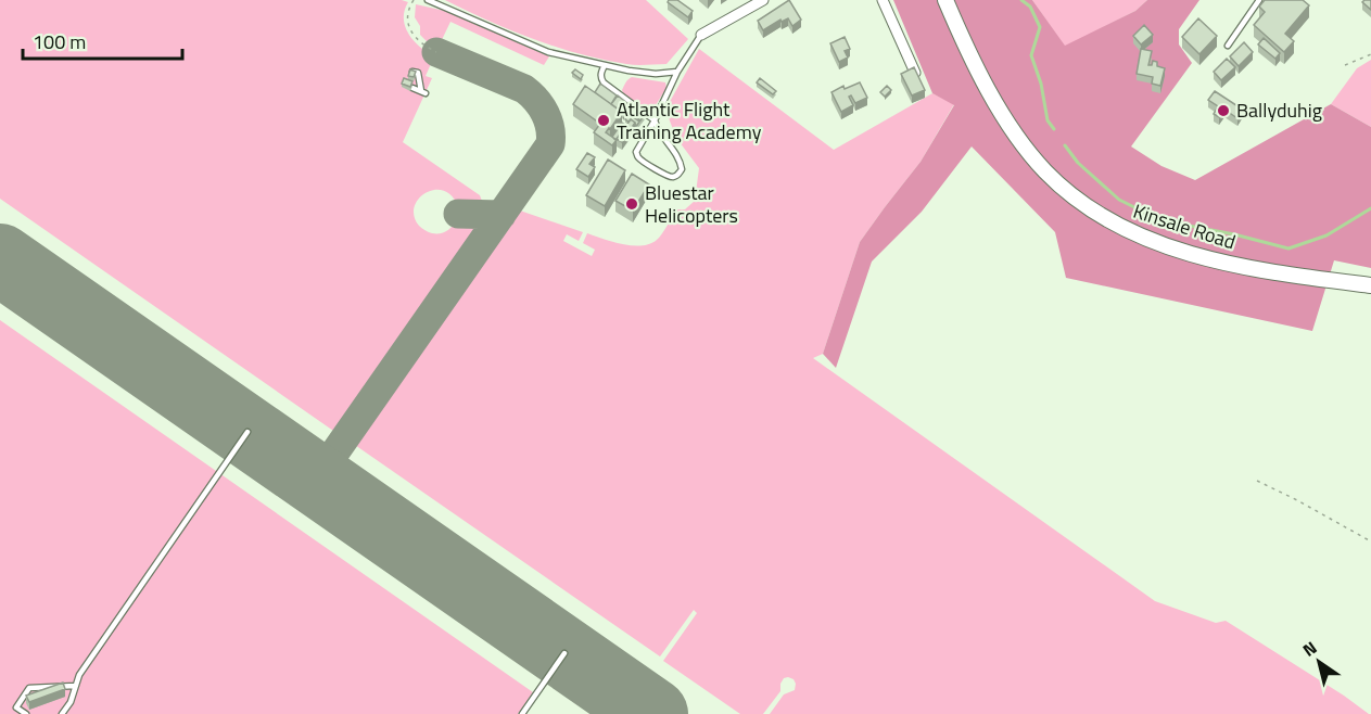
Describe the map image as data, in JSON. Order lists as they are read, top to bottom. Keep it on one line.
{"streets":{"main road":["Kinsale Road"]},"places":["Ballyduhig","Atlantic Flight Training Academy","Bluestar Helicopters"],"scale_bar":"100 m","north":"top left"}
